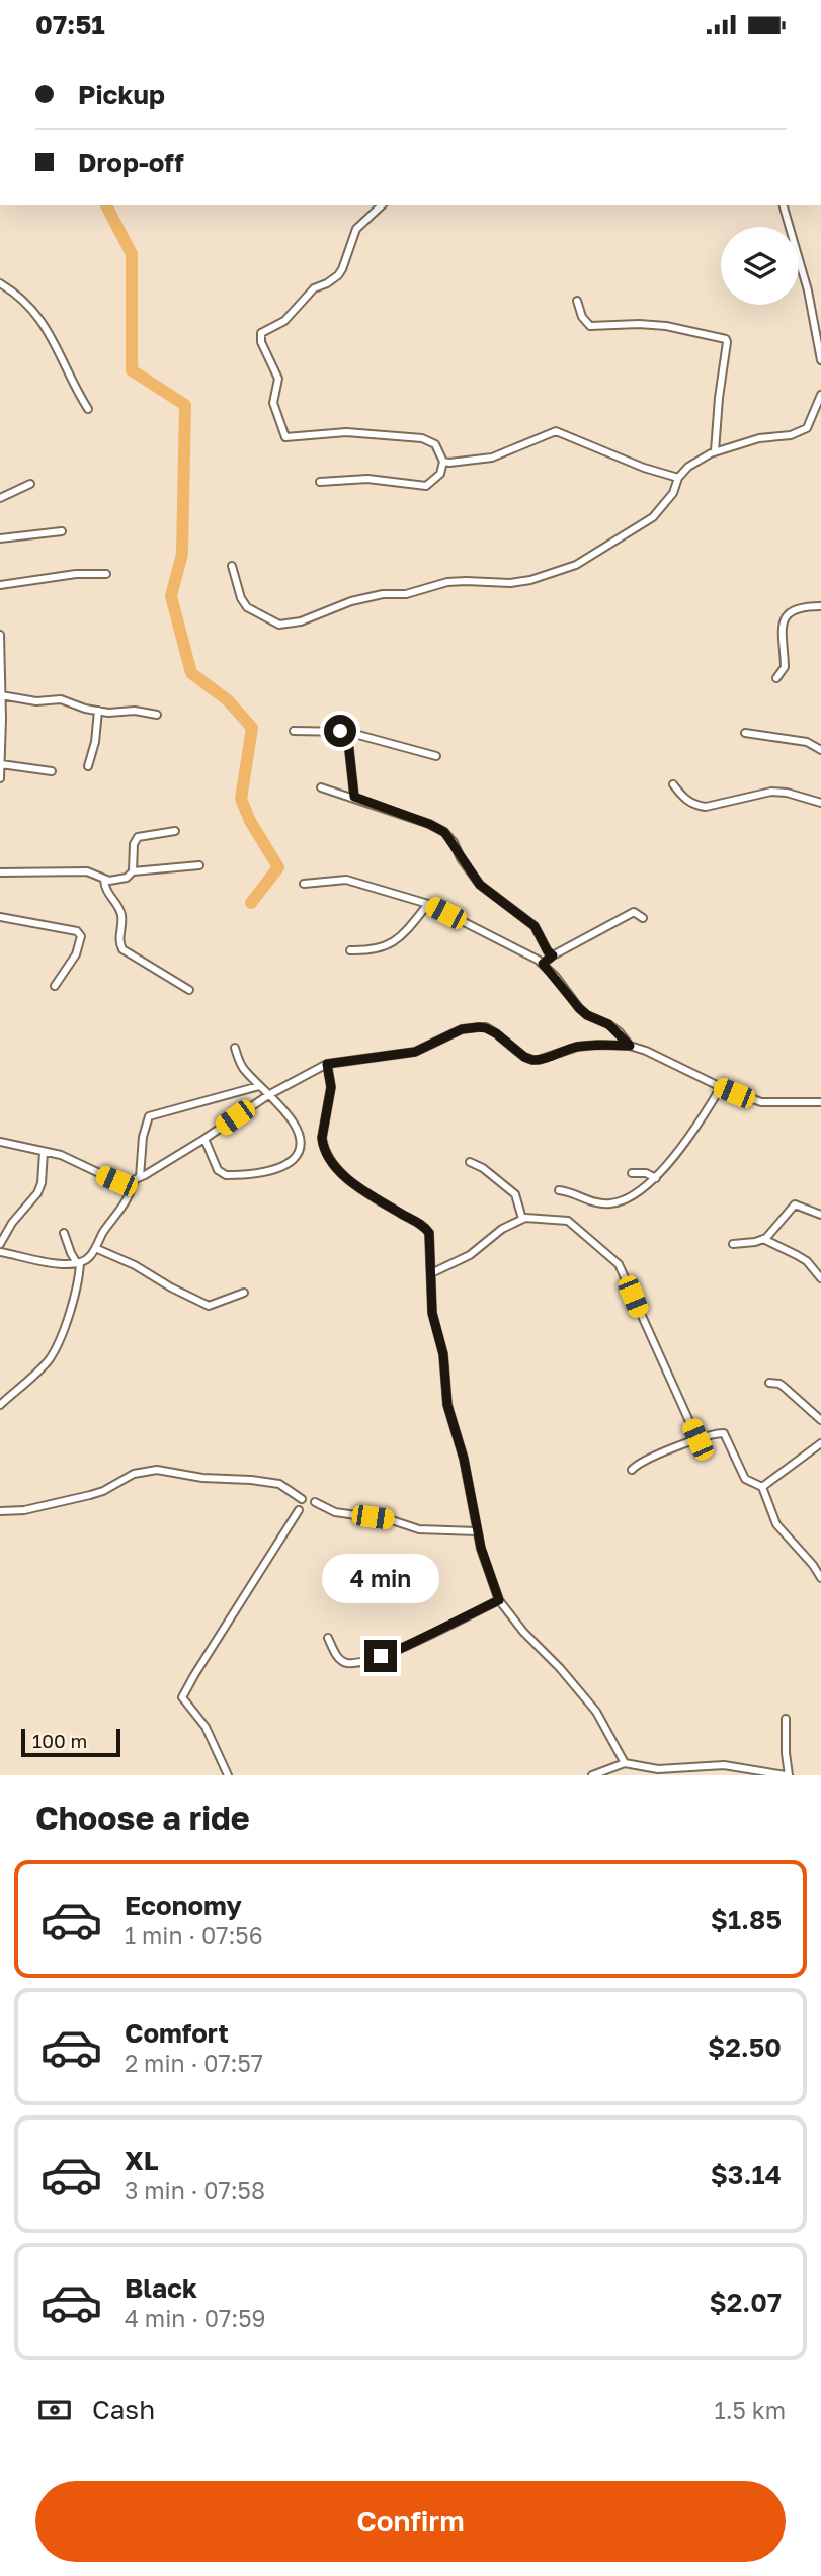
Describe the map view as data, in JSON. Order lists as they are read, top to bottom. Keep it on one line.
{"scale_bar":"100 m","page":{"status":"07:51","banner":["Pickup","Drop-off"],"bubble":"4 min","scale":"100 m","heading":"Choose a ride","list":[{"name":"Economy","note":"1 min · 07:56","value":"$1.85"},{"name":"Comfort","note":"2 min · 07:57","value":"$2.50"},{"name":"XL","note":"3 min · 07:58","value":"$3.14"},{"name":"Black","note":"4 min · 07:59","value":"$2.07"}],"pay":["Cash","1.5 km"],"buttons":"Confirm"}}
